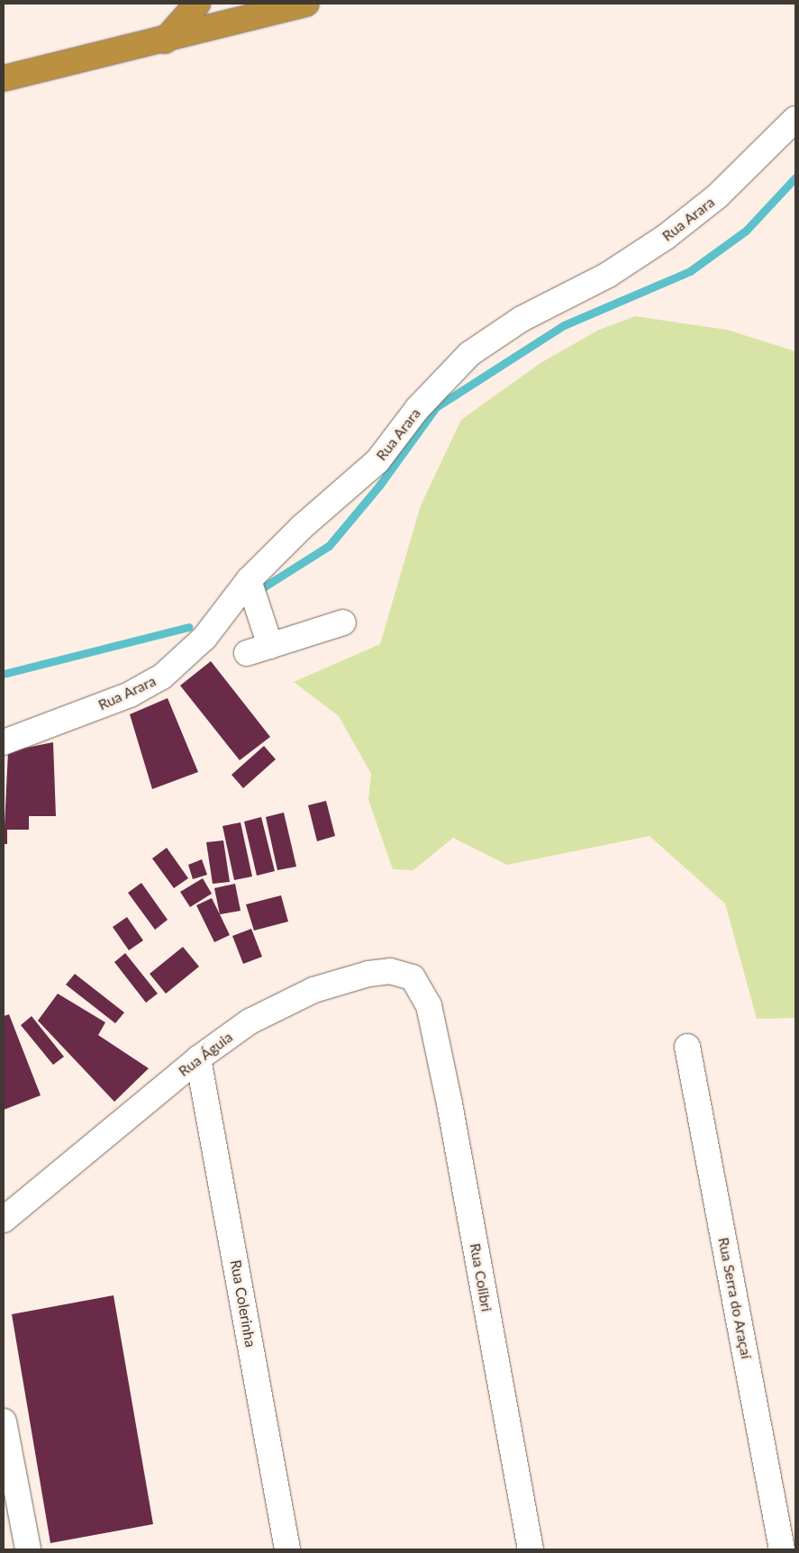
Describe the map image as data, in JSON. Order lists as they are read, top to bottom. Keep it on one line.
{"streets":{"street":["Rua Arara","Rua Águia","Rua Colibri","Rua Serra do Araçaí","Rua Colerinha"]},"crossings":[["Rua Águia","Rua Colibri"],["Rua Águia","Rua Colerinha"]]}
